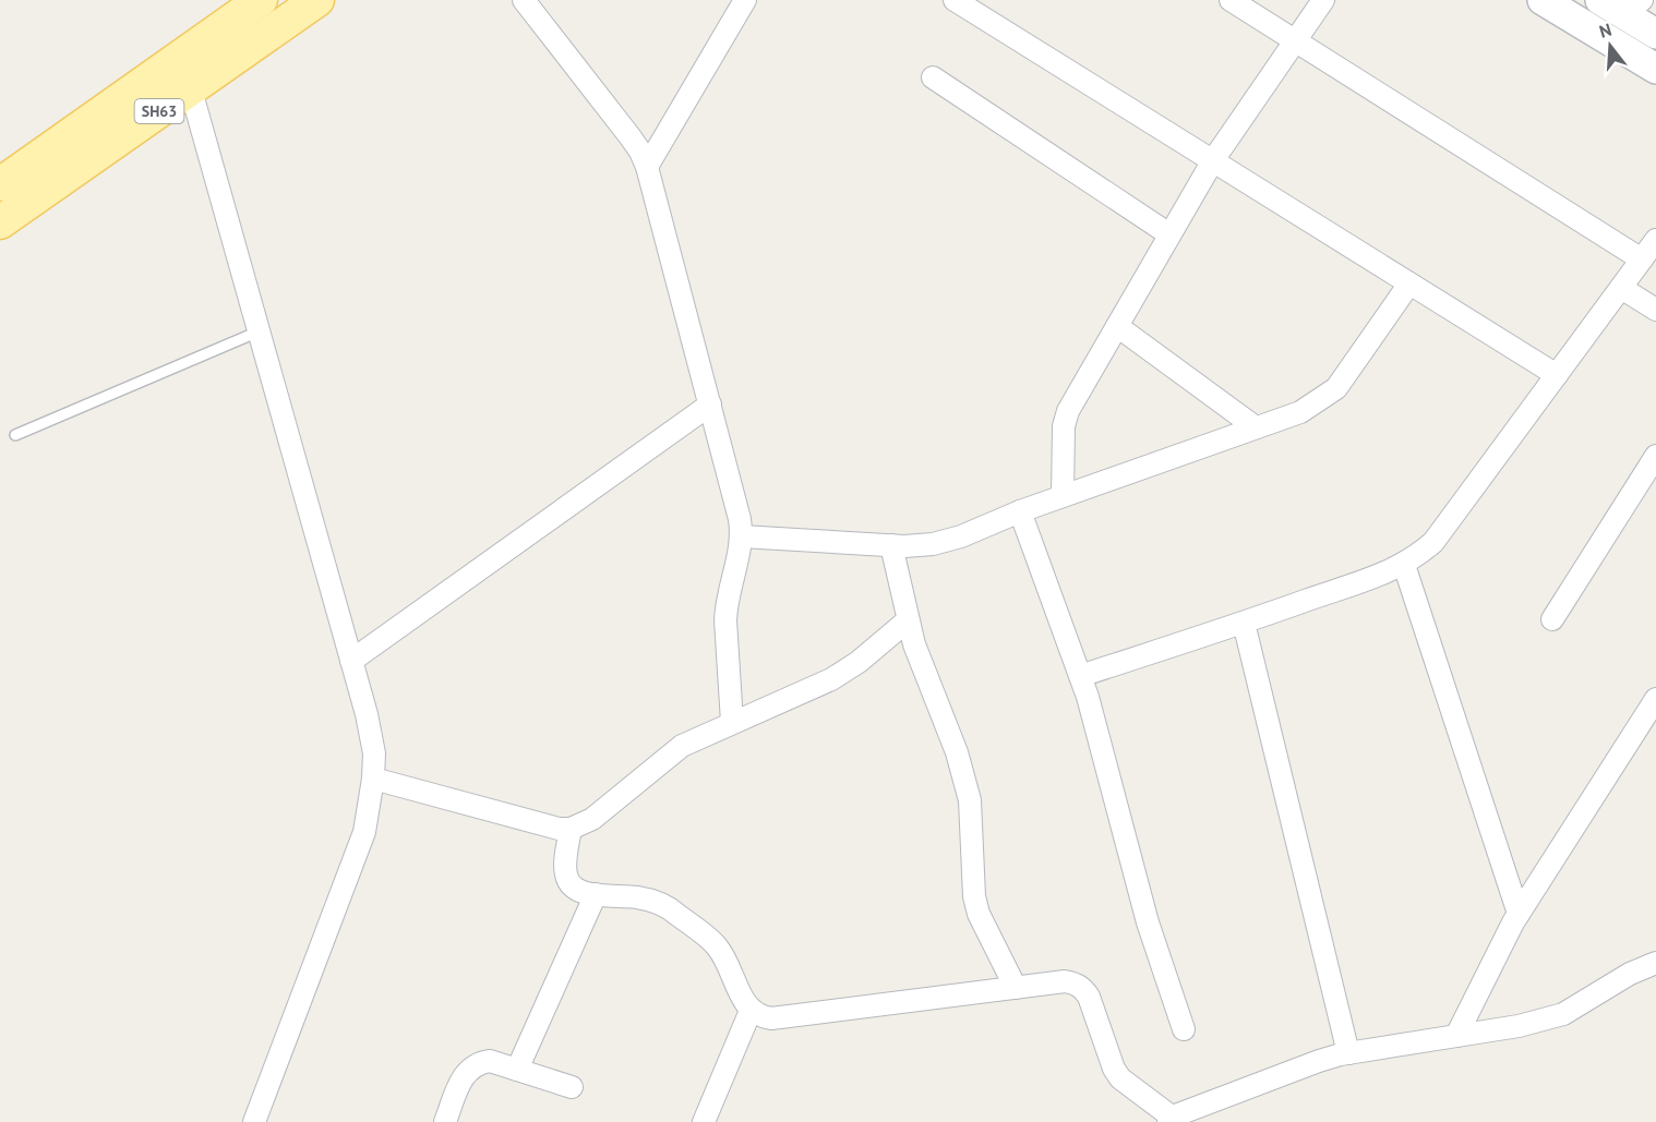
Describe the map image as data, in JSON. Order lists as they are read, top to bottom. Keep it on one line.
{"streets":{"main road":["SH63"]},"north":"top"}
